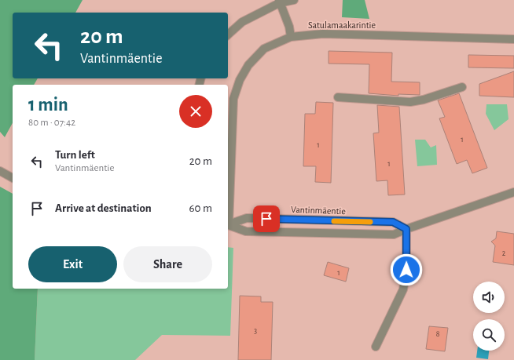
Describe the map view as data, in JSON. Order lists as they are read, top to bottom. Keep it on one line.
{"streets":{"street":["Satulamaakarintie","Vantinmäentie"]},"crossings":[["Satulamaakarintie","Vantinmäentie"]],"house_numbers":["1","1","1","2","1","3","8"],"page":{"turn":["20 m","Vantinmäentie"],"heading":["1 min","80 m · 07:42"],"list":[{"name":"Turn left","note":"Vantinmäentie","value":"20 m"},{"name":"Arrive at destination","value":"60 m"}],"buttons":["Exit","Share"]}}
